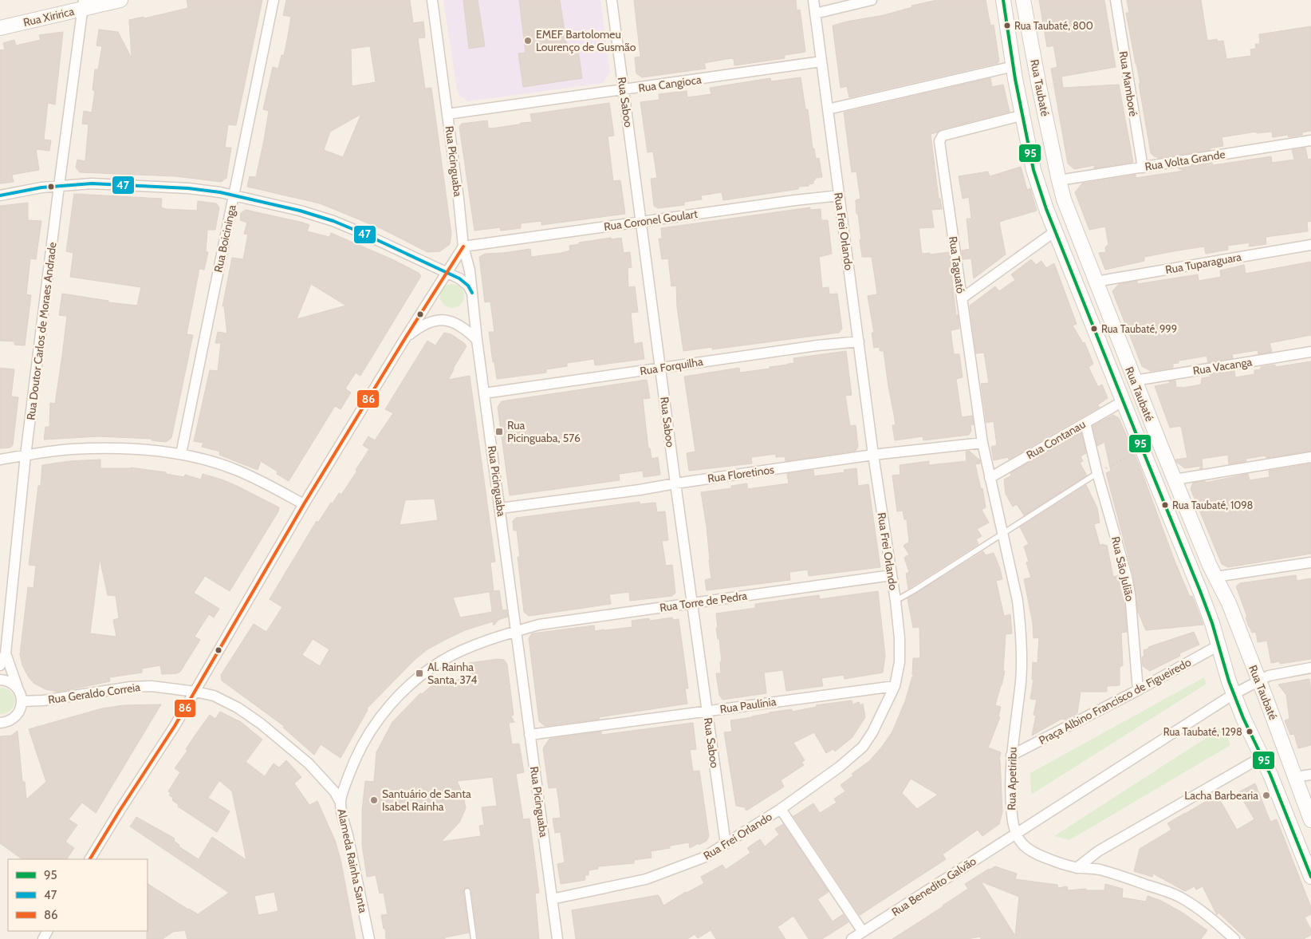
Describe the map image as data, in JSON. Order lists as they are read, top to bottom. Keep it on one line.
{"streets":{"main road":["Rua Xiririca","Rua Taubaté"],"street":["Rua Cangioca","Rua Mamboré","Rua Saboo","Rua Volta Grande","Rua Picinguaba","Rua Coronel Goulart","Rua Frei Orlando","Rua Boicininga","Rua Tuparaguara","Rua Taguató","Rua Doutor Carlos de Moraes Andrade","Rua Forquilha","Rua Vacanga","Rua Contanau","Rua Floretinos","Rua São Julião","Rua Torre de Pedra","Rua Geraldo Correia","Praça Albino Francisco de Figueiredo","Rua Paulínia","Rua Apetiribu","Alameda Rainha Santa","Rua Benedito Galvão"]},"crossings":[["Rua Xiririca","Rua Doutor Carlos de Moraes Andrade"],["Rua Cangioca","Rua Saboo"],["Rua Cangioca","Rua Picinguaba"],["Rua Cangioca","Rua Frei Orlando"],["Rua Mamboré","Rua Volta Grande"],["Rua Taubaté","Rua Volta Grande"],["Rua Taubaté","Rua Tuparaguara"],["Rua Taubaté","Rua Taguató"],["Rua Taubaté","Rua Vacanga"],["Rua Taubaté","Rua Contanau"],["Rua Taubaté","Praça Albino Francisco de Figueiredo"],["Rua Saboo","Rua Coronel Goulart"],["Rua Saboo","Rua Frei Orlando"],["Rua Saboo","Rua Forquilha"],["Rua Saboo","Rua Floretinos"],["Rua Saboo","Rua Torre de Pedra"],["Rua Saboo","Rua Paulínia"],["Rua Picinguaba","Rua Coronel Goulart"],["Rua Picinguaba","Rua Frei Orlando"],["Rua Picinguaba","Rua Forquilha"],["Rua Picinguaba","Rua Floretinos"],["Rua Picinguaba","Rua Torre de Pedra"],["Rua Picinguaba","Rua Paulínia"],["Rua Picinguaba","Alameda Rainha Santa"],["Rua Coronel Goulart","Rua Frei Orlando"],["Rua Frei Orlando","Rua Forquilha"],["Rua Frei Orlando","Rua Floretinos"],["Rua Frei Orlando","Rua Torre de Pedra"],["Rua Frei Orlando","Rua Paulínia"],["Rua Taguató","Rua Contanau"],["Rua Taguató","Rua Floretinos"],["Rua Taguató","Rua Apetiribu"],["Rua Doutor Carlos de Moraes Andrade","Rua Geraldo Correia"],["Rua Contanau","Rua São Julião"],["Rua Contanau","Rua Apetiribu"],["Rua São Julião","Praça Albino Francisco de Figueiredo"],["Rua Torre de Pedra","Alameda Rainha Santa"],["Rua Geraldo Correia","Alameda Rainha Santa"],["Praça Albino Francisco de Figueiredo","Rua Apetiribu"],["Rua Apetiribu","Rua Benedito Galvão"]],"places":{"other":["Rua Taubaté, 800","EMEF Bartolomeu Lourenço de Gusmão","Rua Taubaté, 999","Rua Taubaté, 1098","Rua Taubaté, 1298","Lacha Barbearia","Santuário de Santa Isabel Rainha"],"transit":["Rua Picinguaba, 576","Al. Rainha Santa, 374"]},"lines":["transit line 95","transit line 47","transit line 86"],"legend":["95","47","86"]}
